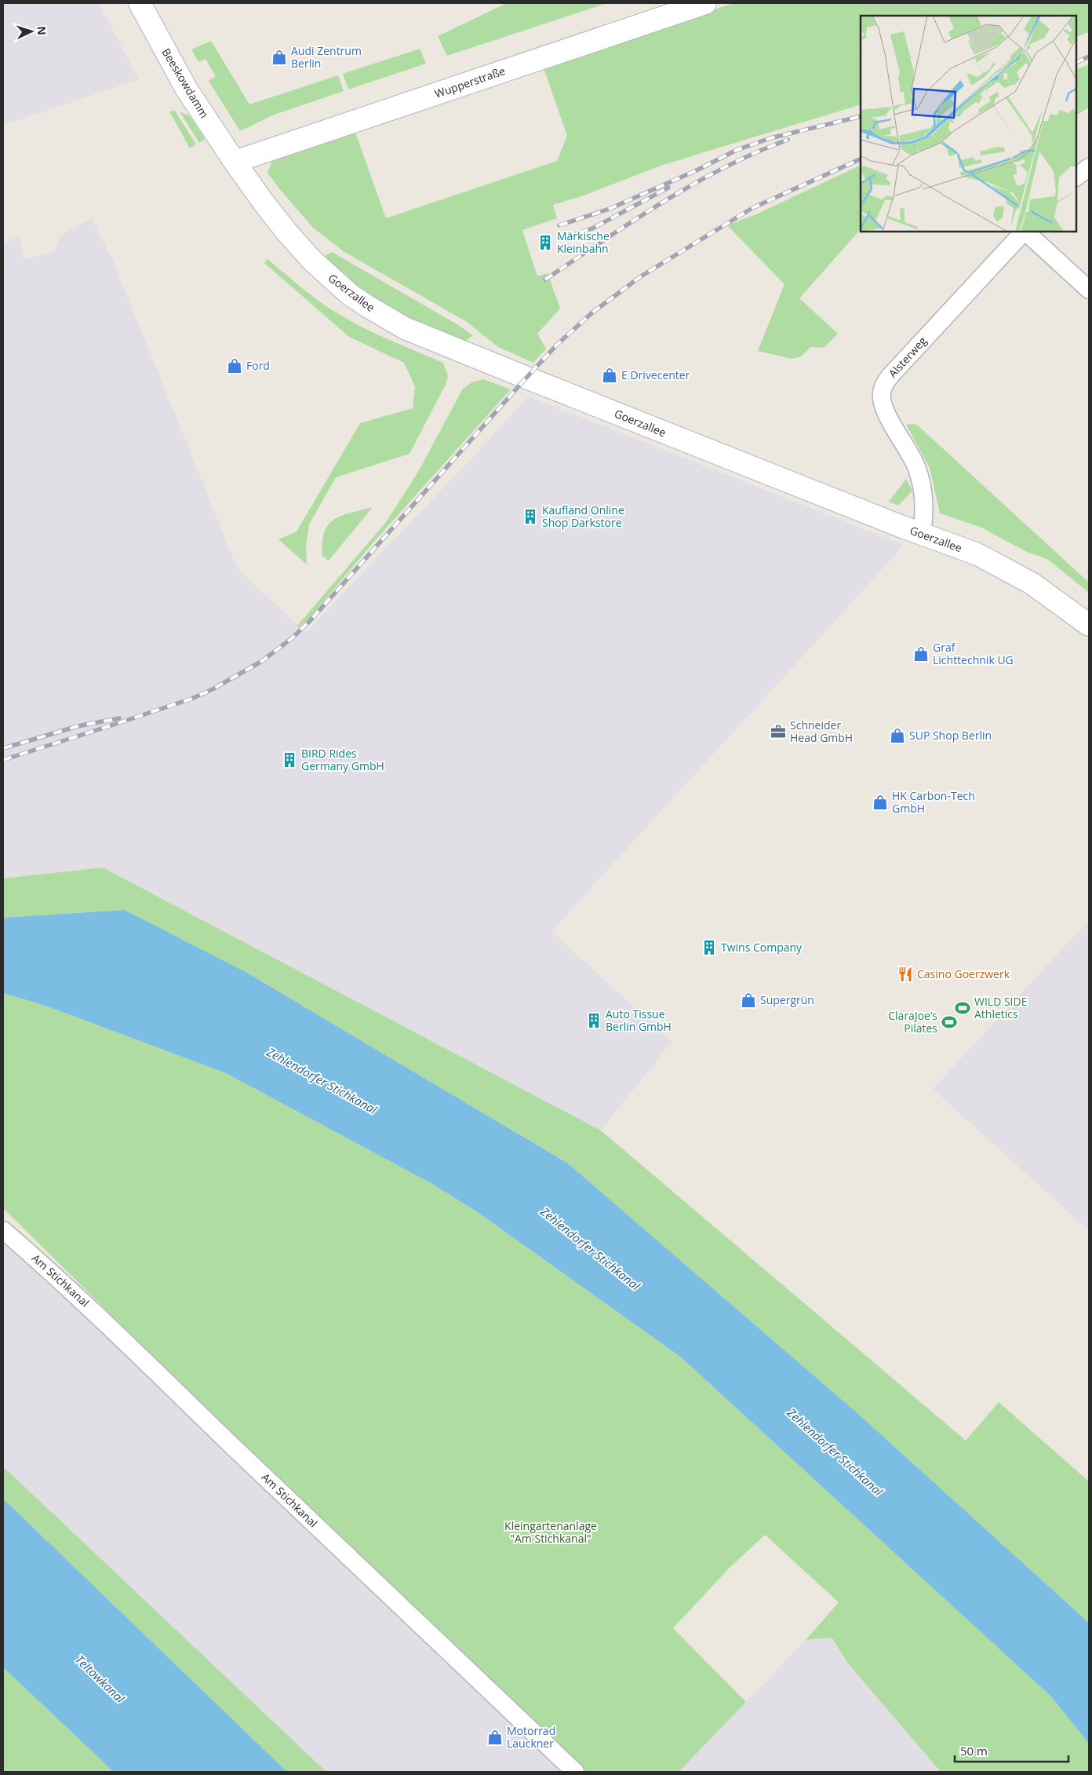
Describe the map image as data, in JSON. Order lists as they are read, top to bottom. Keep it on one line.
{"streets":{"main road":["Wupperstraße","Beeskowdamm","Goerzallee"],"street":["Alsterweg","Am Stichkanal"]},"crossings":[["Wupperstraße","Beeskowdamm"],["Wupperstraße","Goerzallee"],["Beeskowdamm","Goerzallee"],["Goerzallee","Alsterweg"]],"water":["Zehlendorfer Stichkanal","Teltowkanal"],"parks":["Kleingartenanlage \"Am Stichkanal\""],"places":{"shop":["Audi Zentrum Berlin","Ford","E Drivecenter","Graf Lichttechnik UG","SUP Shop Berlin","HK Carbon-Tech GmbH","Supergrün","Motorrad Lauckner"],"building":["Märkische Kleinbahn","Kaufland Online Shop Darkstore","BIRD Rides Germany GmbH","Twins Company","Auto Tissue Berlin GmbH"],"office":["Schneider Head GmbH"],"restaurant":["Casino Goerzwerk"],"sports":["WILD SIDE Athletics","ClaraJoe’s Pilates"]},"scale_bar":"50 m","north":"right"}
